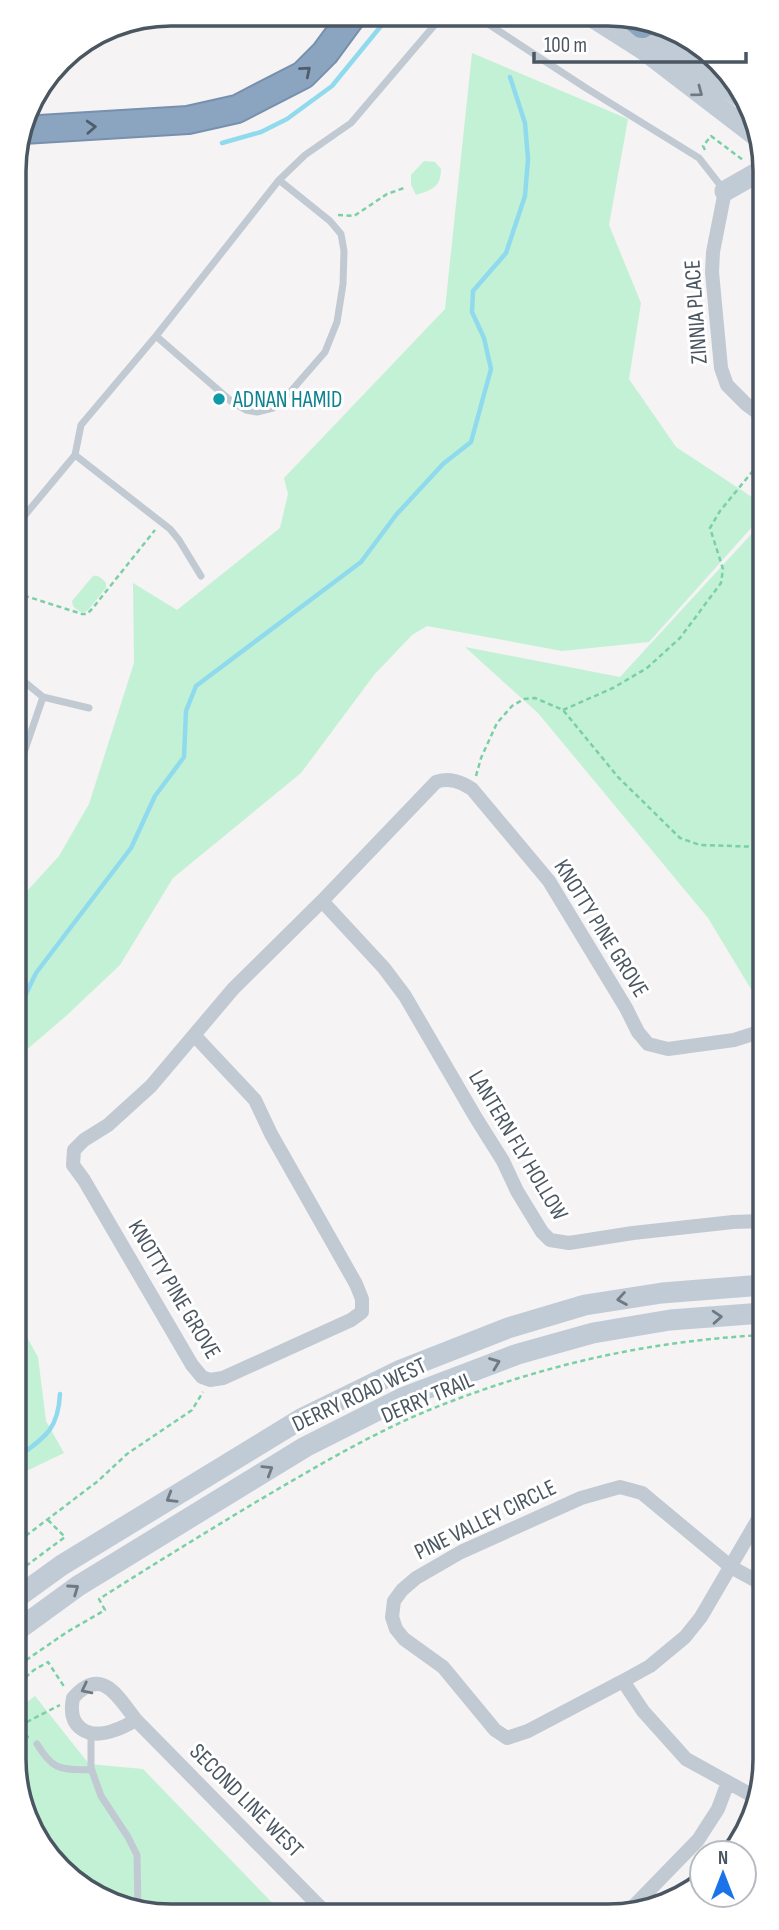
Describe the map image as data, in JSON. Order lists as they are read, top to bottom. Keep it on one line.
{"streets":{"main road":["DERRY ROAD WEST"],"street":["ZINNIA PLACE","KNOTTY PINE GROVE","LANTERN FLY HOLLOW","PINE VALLEY CIRCLE","SECOND LINE WEST"],"path":["DERRY TRAIL"]},"crossings":[["KNOTTY PINE GROVE","LANTERN FLY HOLLOW"]],"places":["ADNAN HAMID"],"scale_bar":"100 m","north":"top"}
